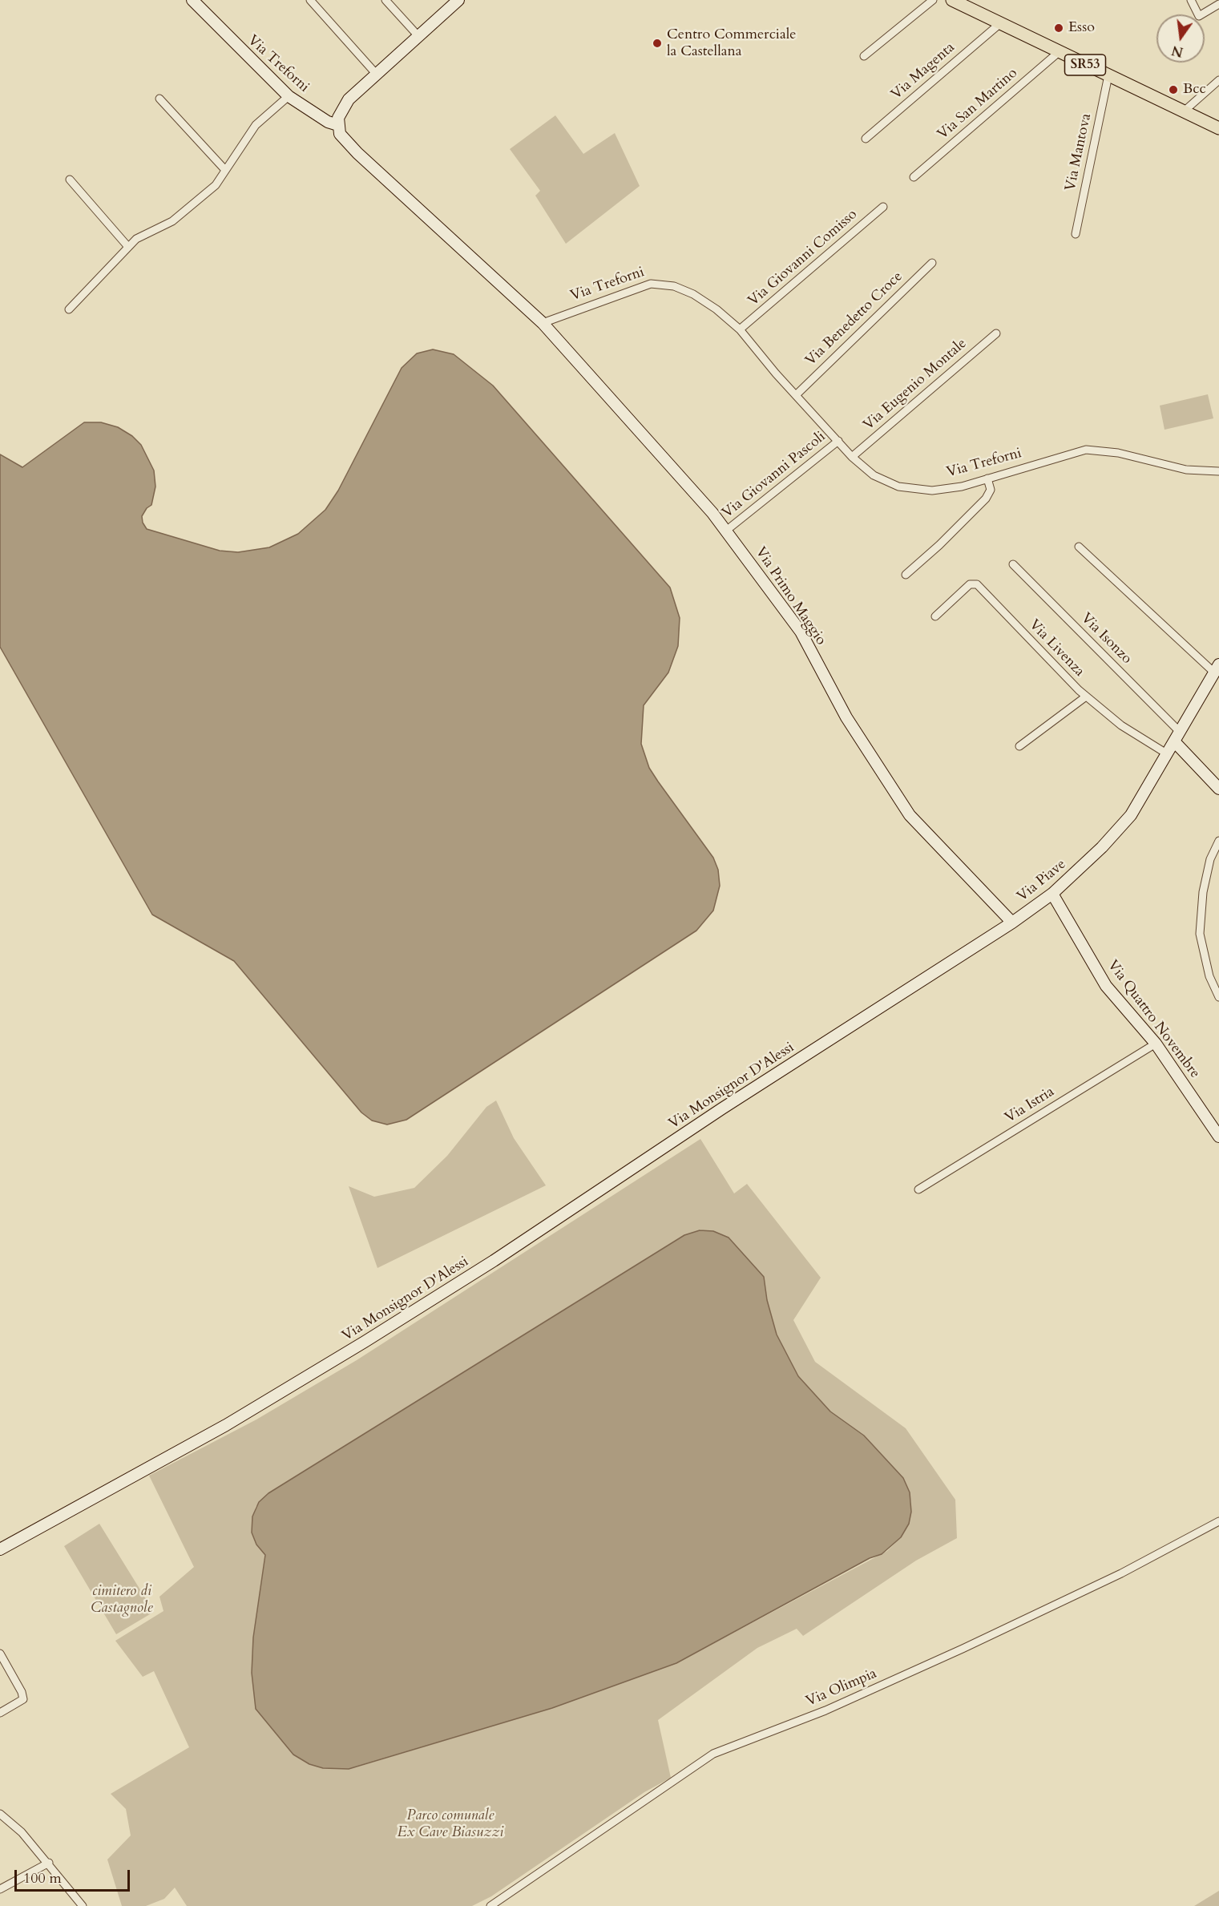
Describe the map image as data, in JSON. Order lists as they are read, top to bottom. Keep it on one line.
{"streets":{"main road":["Via Treforni","SR53","Via Primo Maggio","Via Piave","Via Quattro Novembre","Via Monsignor D'Alessi"],"street":["Via Magenta","Via San Martino","Via Mantova","Via Giovanni Comisso","Via Benedetto Croce","Via Eugenio Montale","Via Giovanni Pascoli","Via Isonzo","Via Livenza","Via Istria","Via Olimpia"]},"crossings":[["Via Treforni","Via Giovanni Comisso"],["Via Treforni","Via Benedetto Croce"],["Via Treforni","Via Eugenio Montale"],["Via Treforni","Via Giovanni Pascoli"],["Via Treforni","Via Primo Maggio"],["SR53","Via Magenta"],["SR53","Via San Martino"],["SR53","Via Mantova"],["Via Giovanni Pascoli","Via Primo Maggio"],["Via Primo Maggio","Via Piave"],["Via Isonzo","Via Piave"],["Via Livenza","Via Piave"],["Via Piave","Via Quattro Novembre"],["Via Piave","Via Monsignor D'Alessi"],["Via Quattro Novembre","Via Istria"]],"parks":["cimitero di Castagnole","Parco comunale Ex Cave Biasuzzi"],"places":["Esso","Centro Commerciale la Castellana","Bcc"],"scale_bar":"100 m","north":"bottom"}
